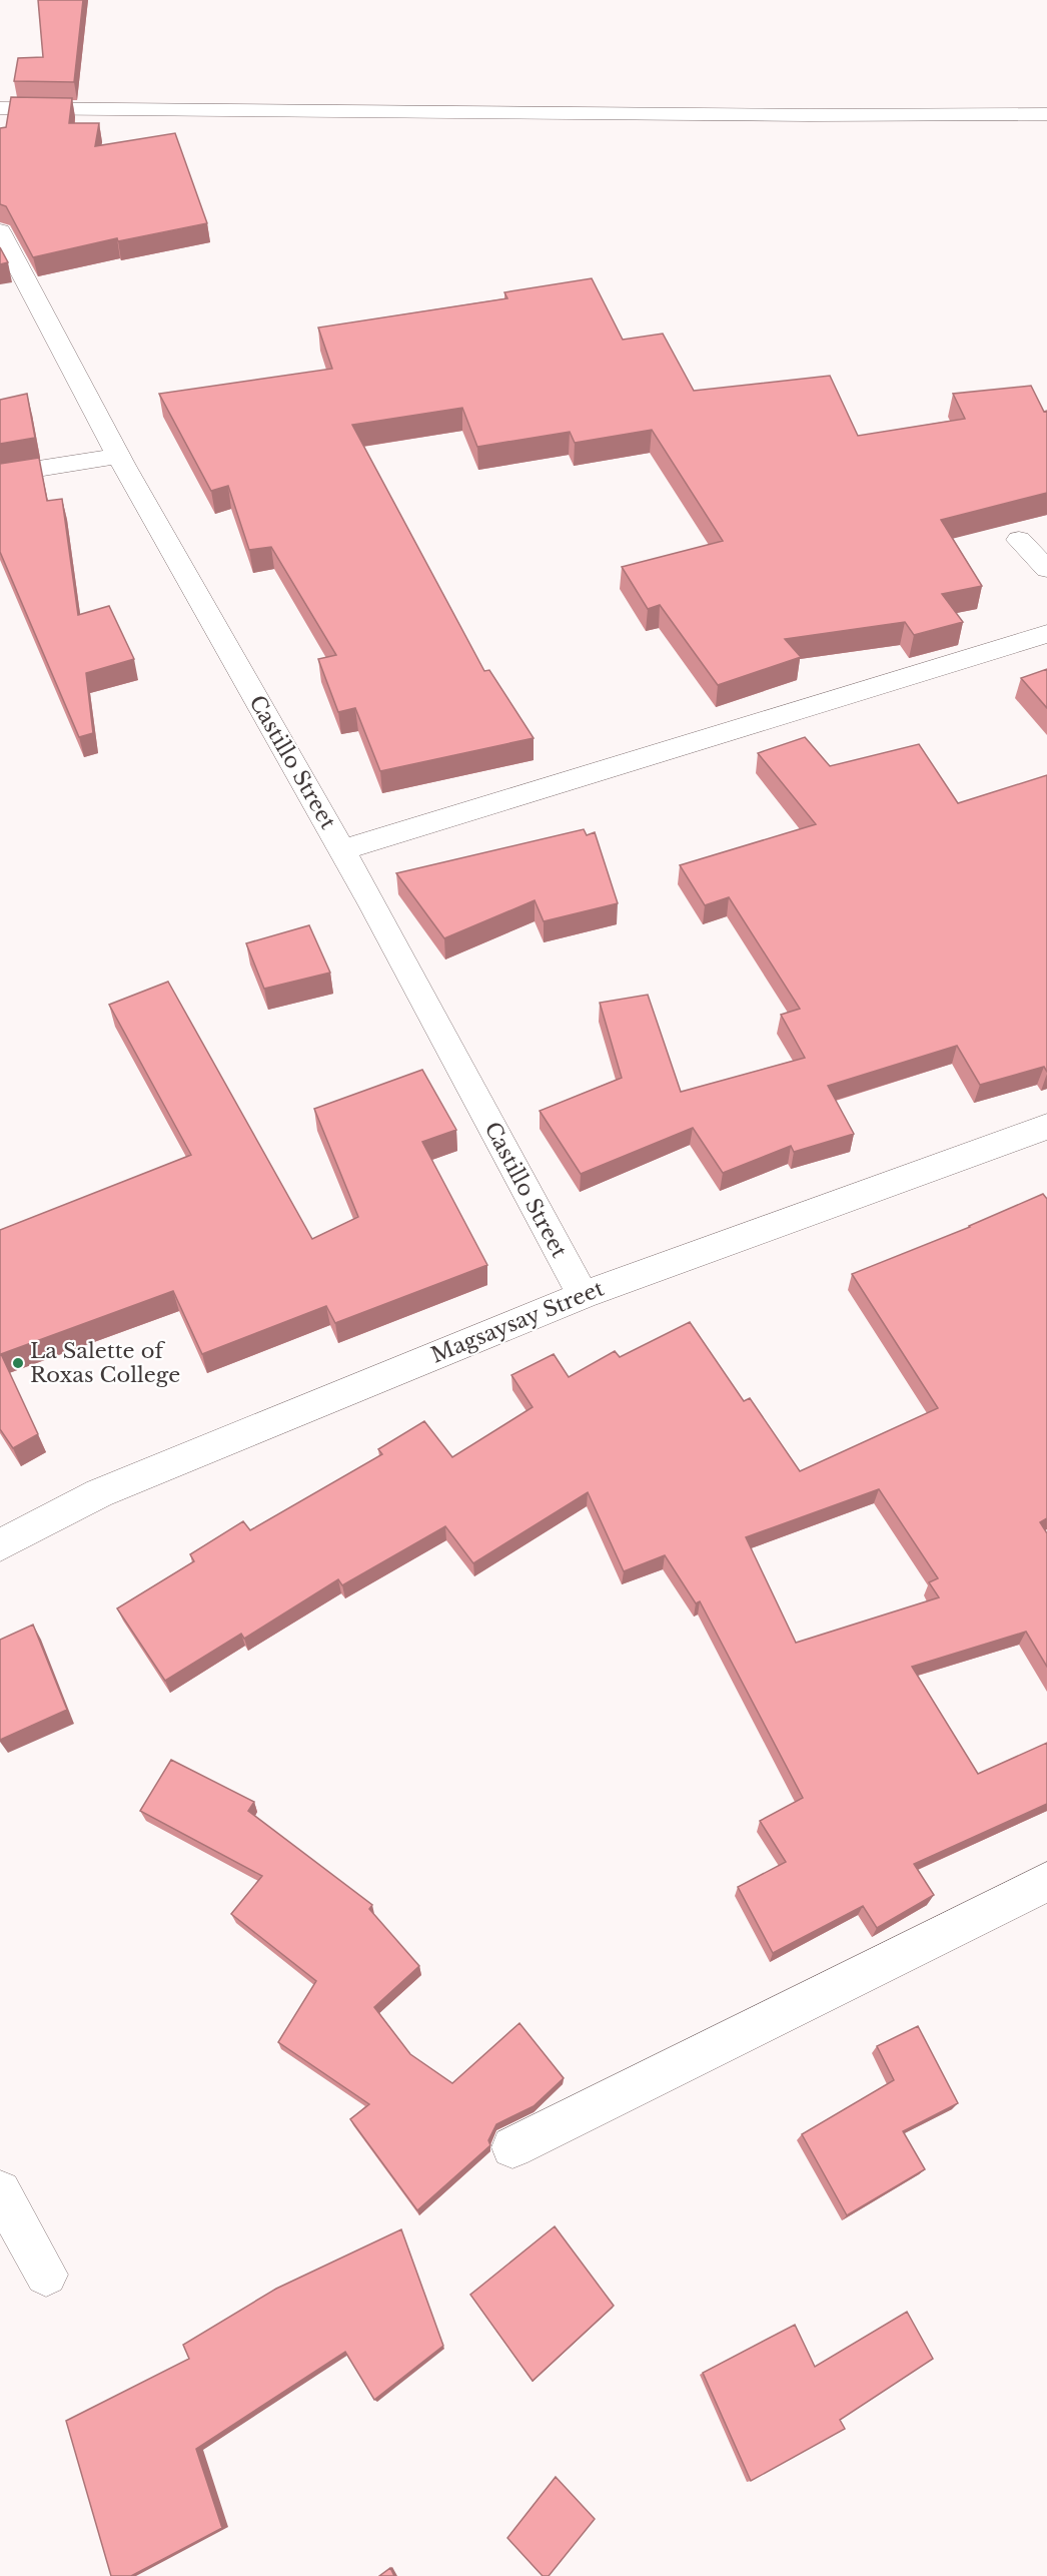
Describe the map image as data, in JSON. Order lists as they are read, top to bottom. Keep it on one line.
{"streets":{"street":["Castillo Street","Magsaysay Street"]},"crossings":[["Castillo Street","Magsaysay Street"]],"places":["La Salette of Roxas College"]}
